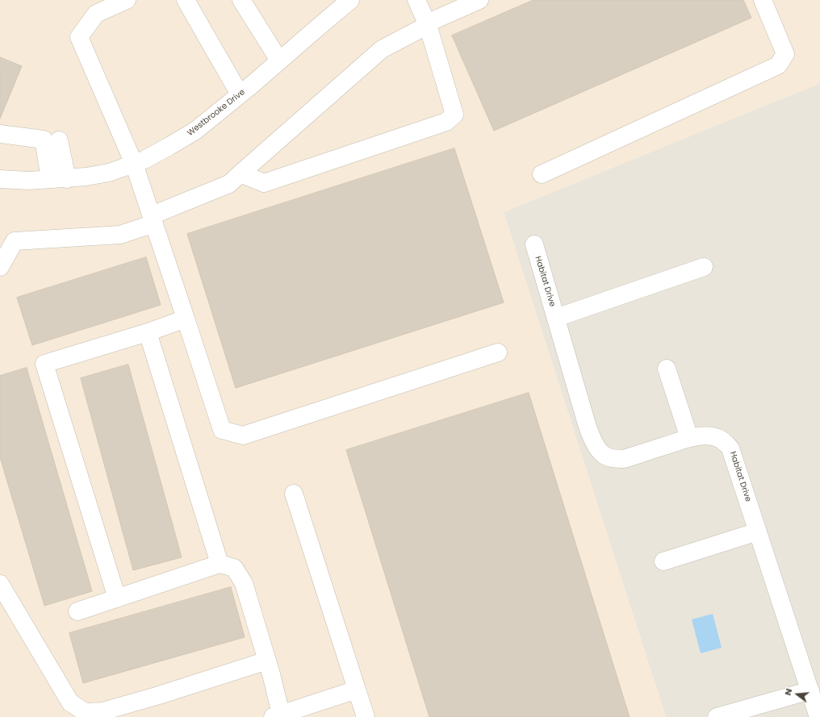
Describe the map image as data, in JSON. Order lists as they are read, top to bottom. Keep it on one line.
{"streets":{"street":["Westbrooke Drive","Habitat Drive"]},"north":"left"}
